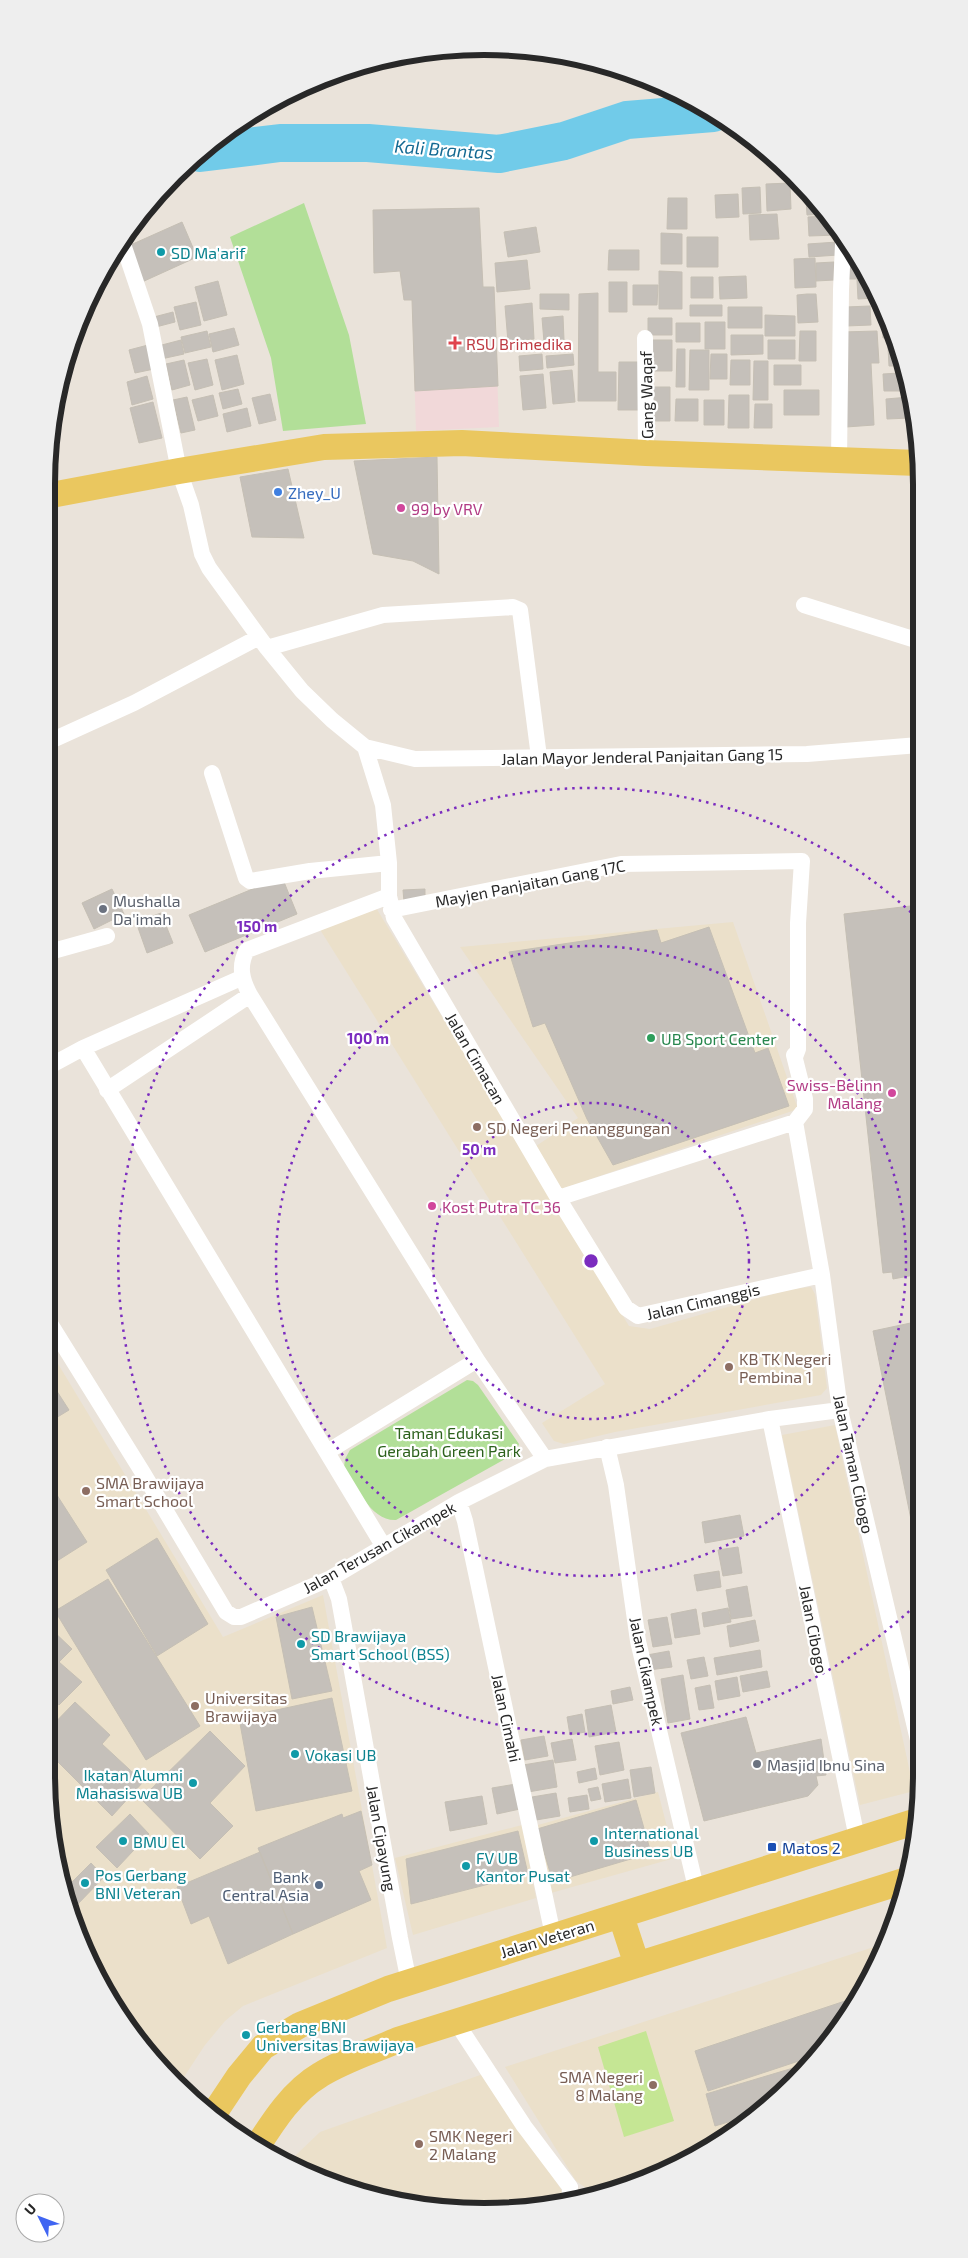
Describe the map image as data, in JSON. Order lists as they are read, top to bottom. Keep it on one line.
{"streets":{"main road":["Jalan Veteran"],"street":["Gang Waqaf","Jalan Mayor Jenderal Panjaitan Gang 15","Mayjen Panjaitan Gang 17C","Jalan Cimacan","Jalan Cimanggis","Jalan Taman Cibogo","Jalan Terusan Cikampek","Jalan Cibogo","Jalan Cikampek","Jalan Cimahi","Jalan Cipayung"]},"crossings":[["Mayjen Panjaitan Gang 17C","Jalan Cimacan"],["Mayjen Panjaitan Gang 17C","Jalan Taman Cibogo"],["Jalan Cimacan","Jalan Cimanggis"],["Jalan Cimanggis","Jalan Taman Cibogo"],["Jalan Taman Cibogo","Jalan Terusan Cikampek"],["Jalan Terusan Cikampek","Jalan Cibogo"],["Jalan Terusan Cikampek","Jalan Cikampek"],["Jalan Terusan Cikampek","Jalan Cimahi"],["Jalan Terusan Cikampek","Jalan Cipayung"],["Jalan Cibogo","Jalan Veteran"],["Jalan Cikampek","Jalan Veteran"],["Jalan Cimahi","Jalan Veteran"],["Jalan Cipayung","Jalan Veteran"]],"water":["Kali Brantas"],"parks":["Taman Edukasi Gerabah Green Park"],"places":{"other":["SD Ma'arif","Zhey_U","99 by VRV","Mushalla Da'imah","UB Sport Center","Swiss-Belinn Malang","SD Negeri Penanggungan","Kost Putra TC 36","KB TK Negeri Pembina 1","SMA Brawijaya Smart School","SD Brawijaya Smart School (BSS)","Universitas Brawijaya","Vokasi UB","Masjid Ibnu Sina","Ikatan Alumni Mahasiswa UB","BMU El","International Business UB","FV UB Kantor Pusat","Pos Gerbang BNI Veteran","Bank Central Asia","Gerbang BNI Universitas Brawijaya","SMA Negeri 8 Malang","SMK Negeri 2 Malang"],"health":["RSU Brimedika"],"transit":["Matos 2"]},"north":"top left","rings":["150 m","100 m","50 m"]}
